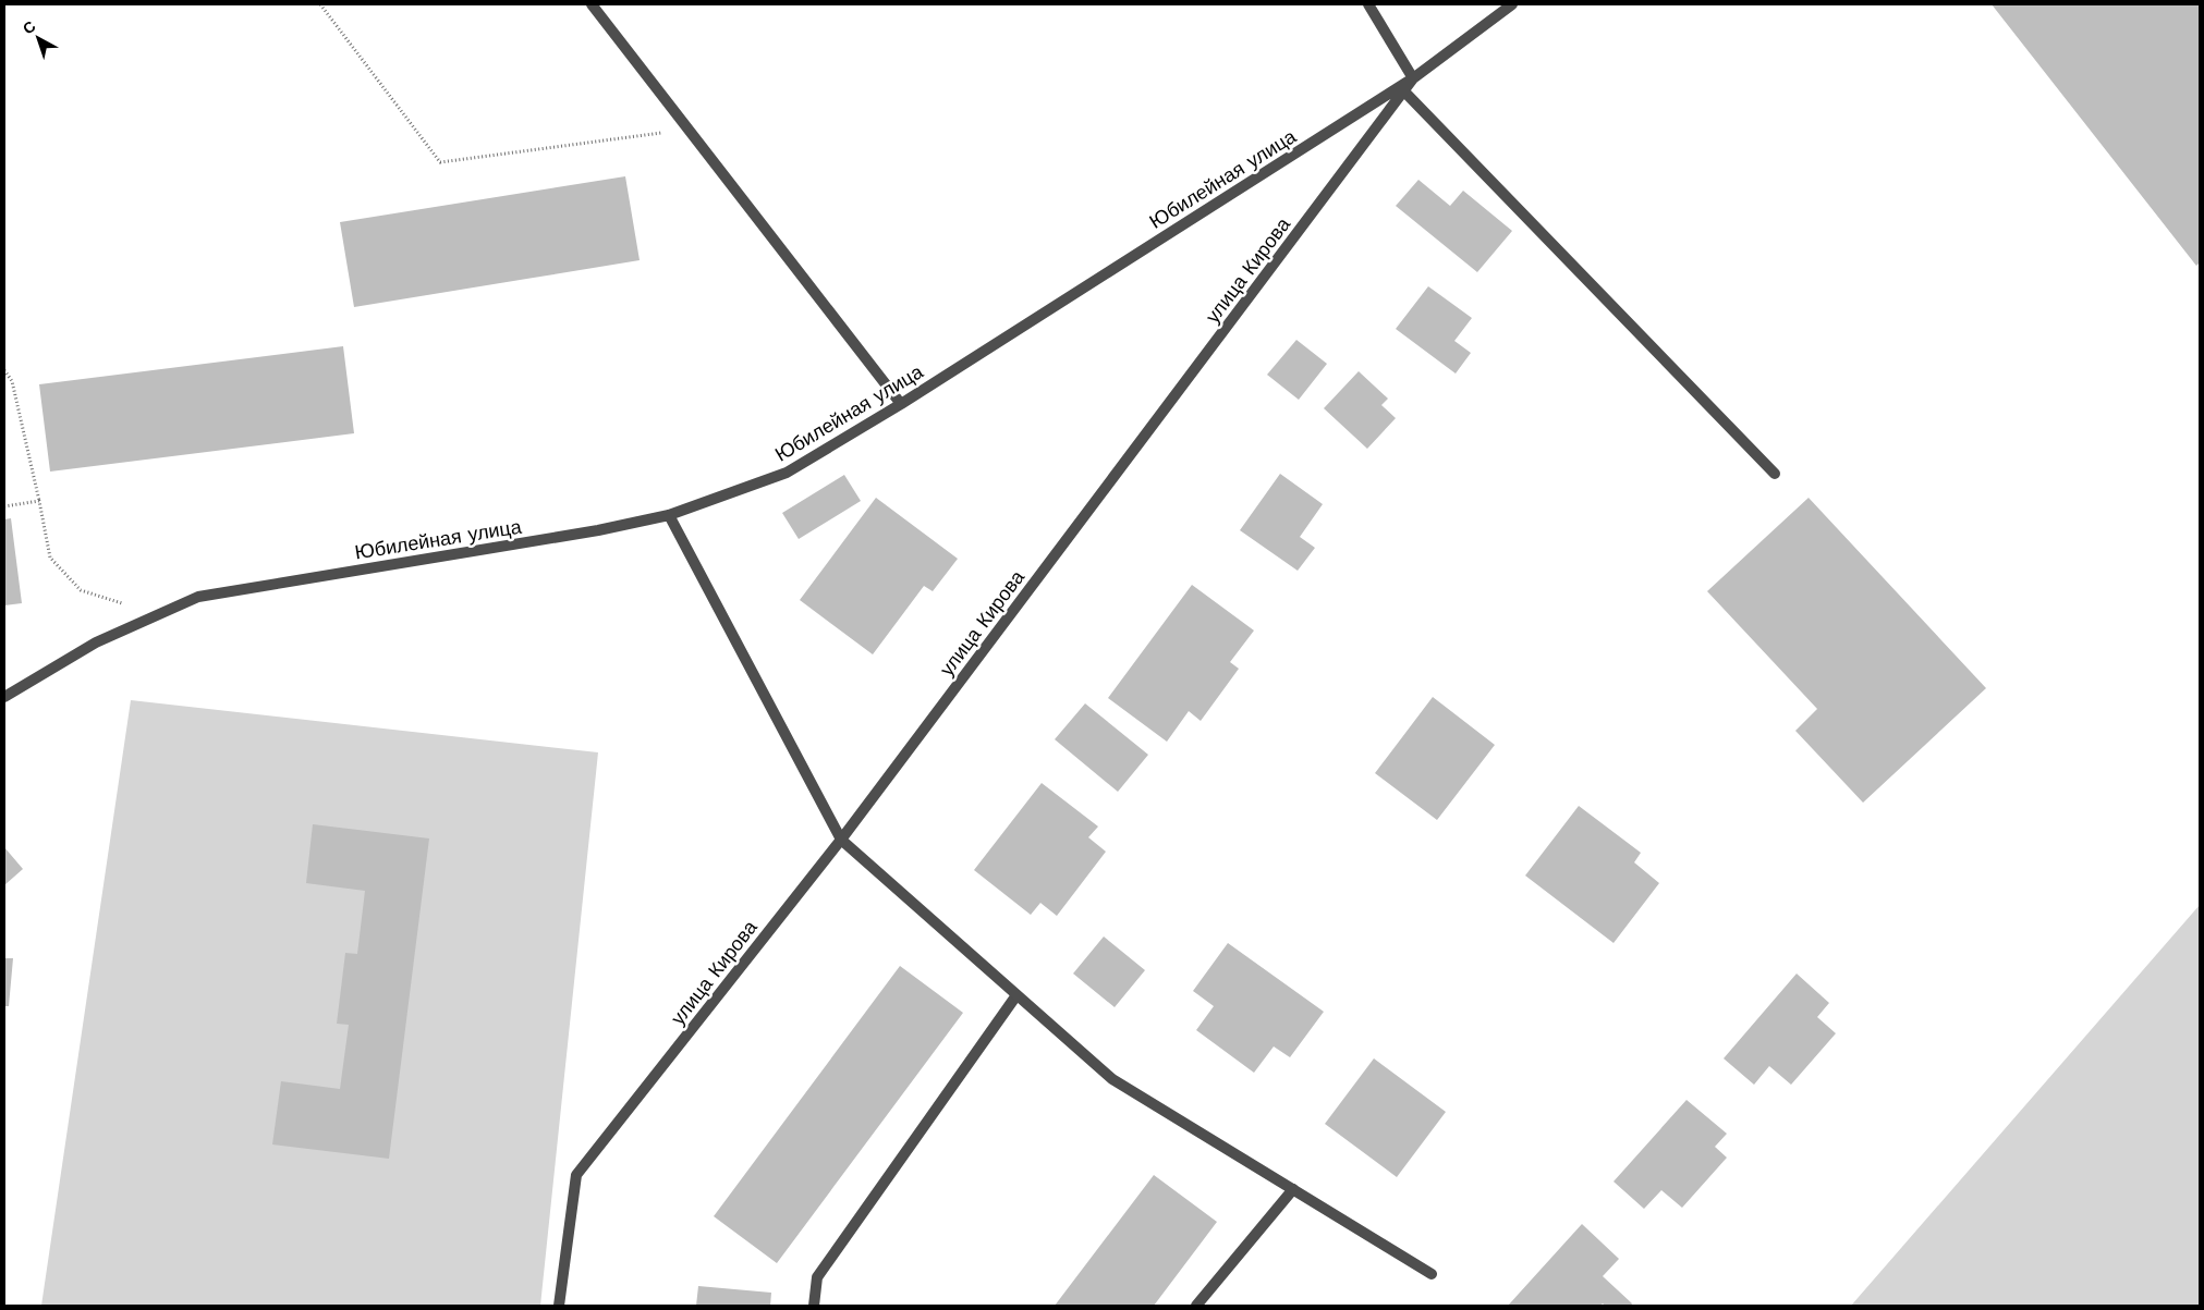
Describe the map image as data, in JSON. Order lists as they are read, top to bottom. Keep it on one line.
{"streets":{"street":["Юбилейная улица","улица Кирова"]},"crossings":[["Юбилейная улица","улица Кирова"]],"north":"top left"}
